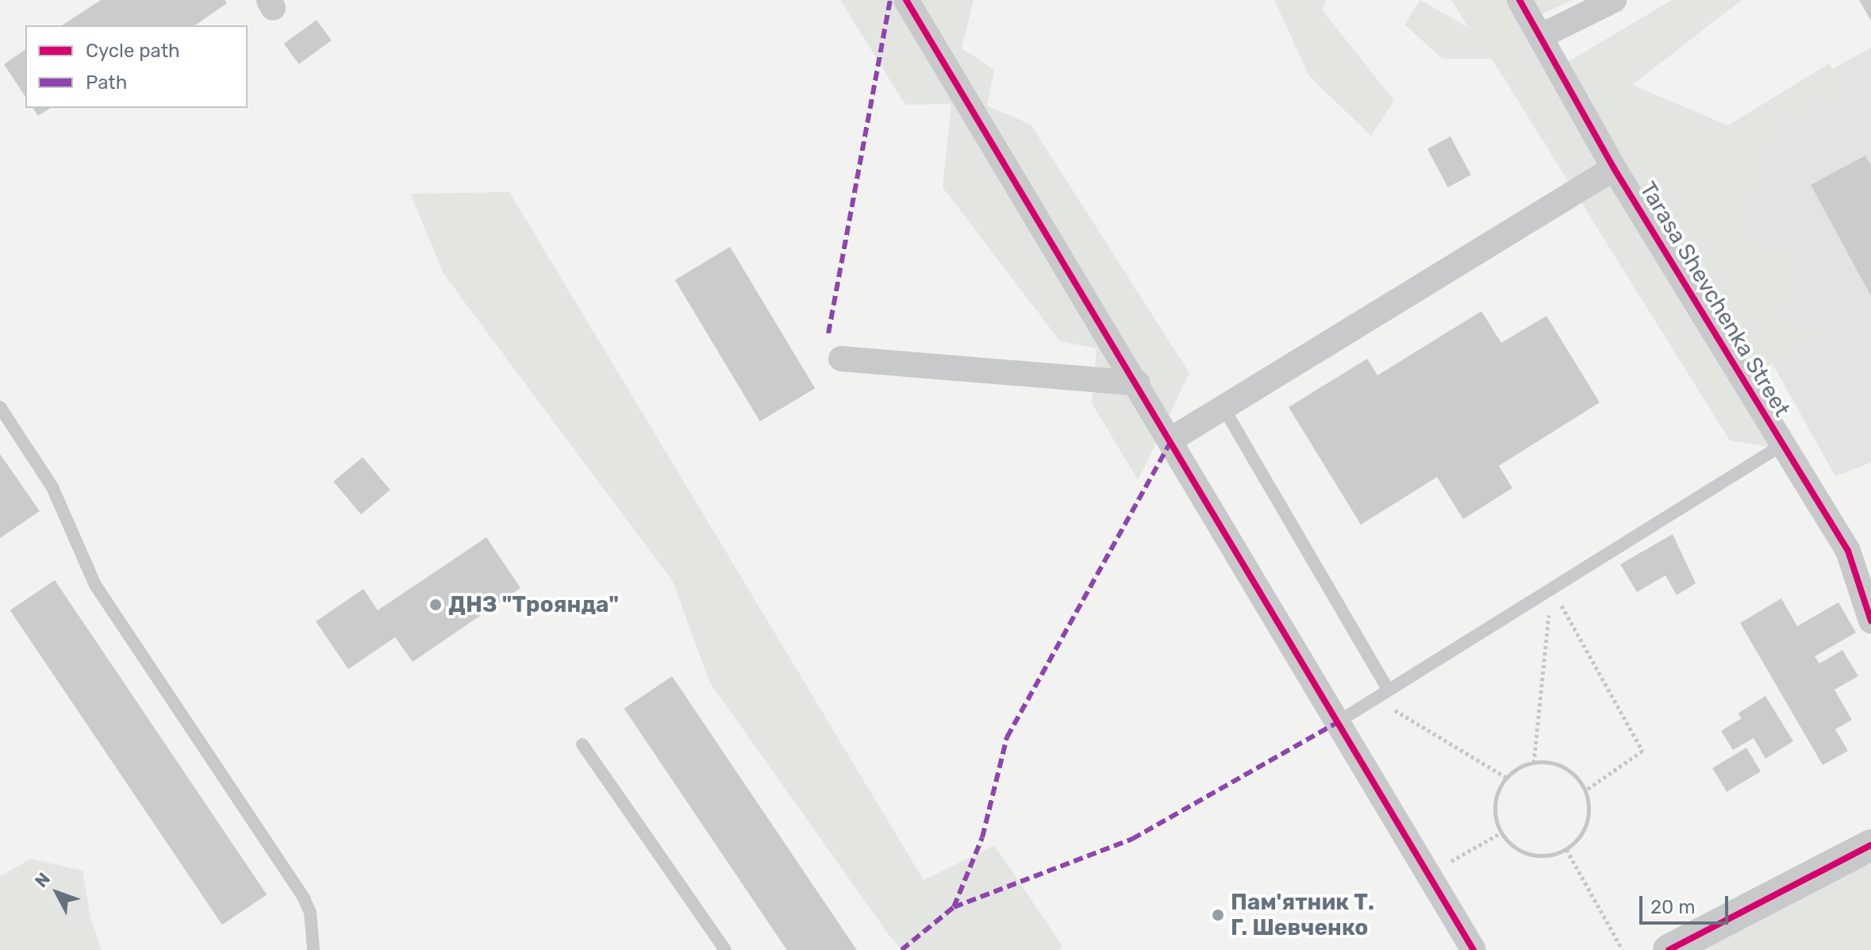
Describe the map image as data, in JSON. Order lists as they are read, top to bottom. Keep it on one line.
{"streets":{"street":["Tarasa Shevchenka Street"]},"places":["ДНЗ \"Троянда\"","Пам'ятник Т. Г. Шевченко"],"legend":["Cycle path","Path"],"scale_bar":"20 m","north":"top left"}
